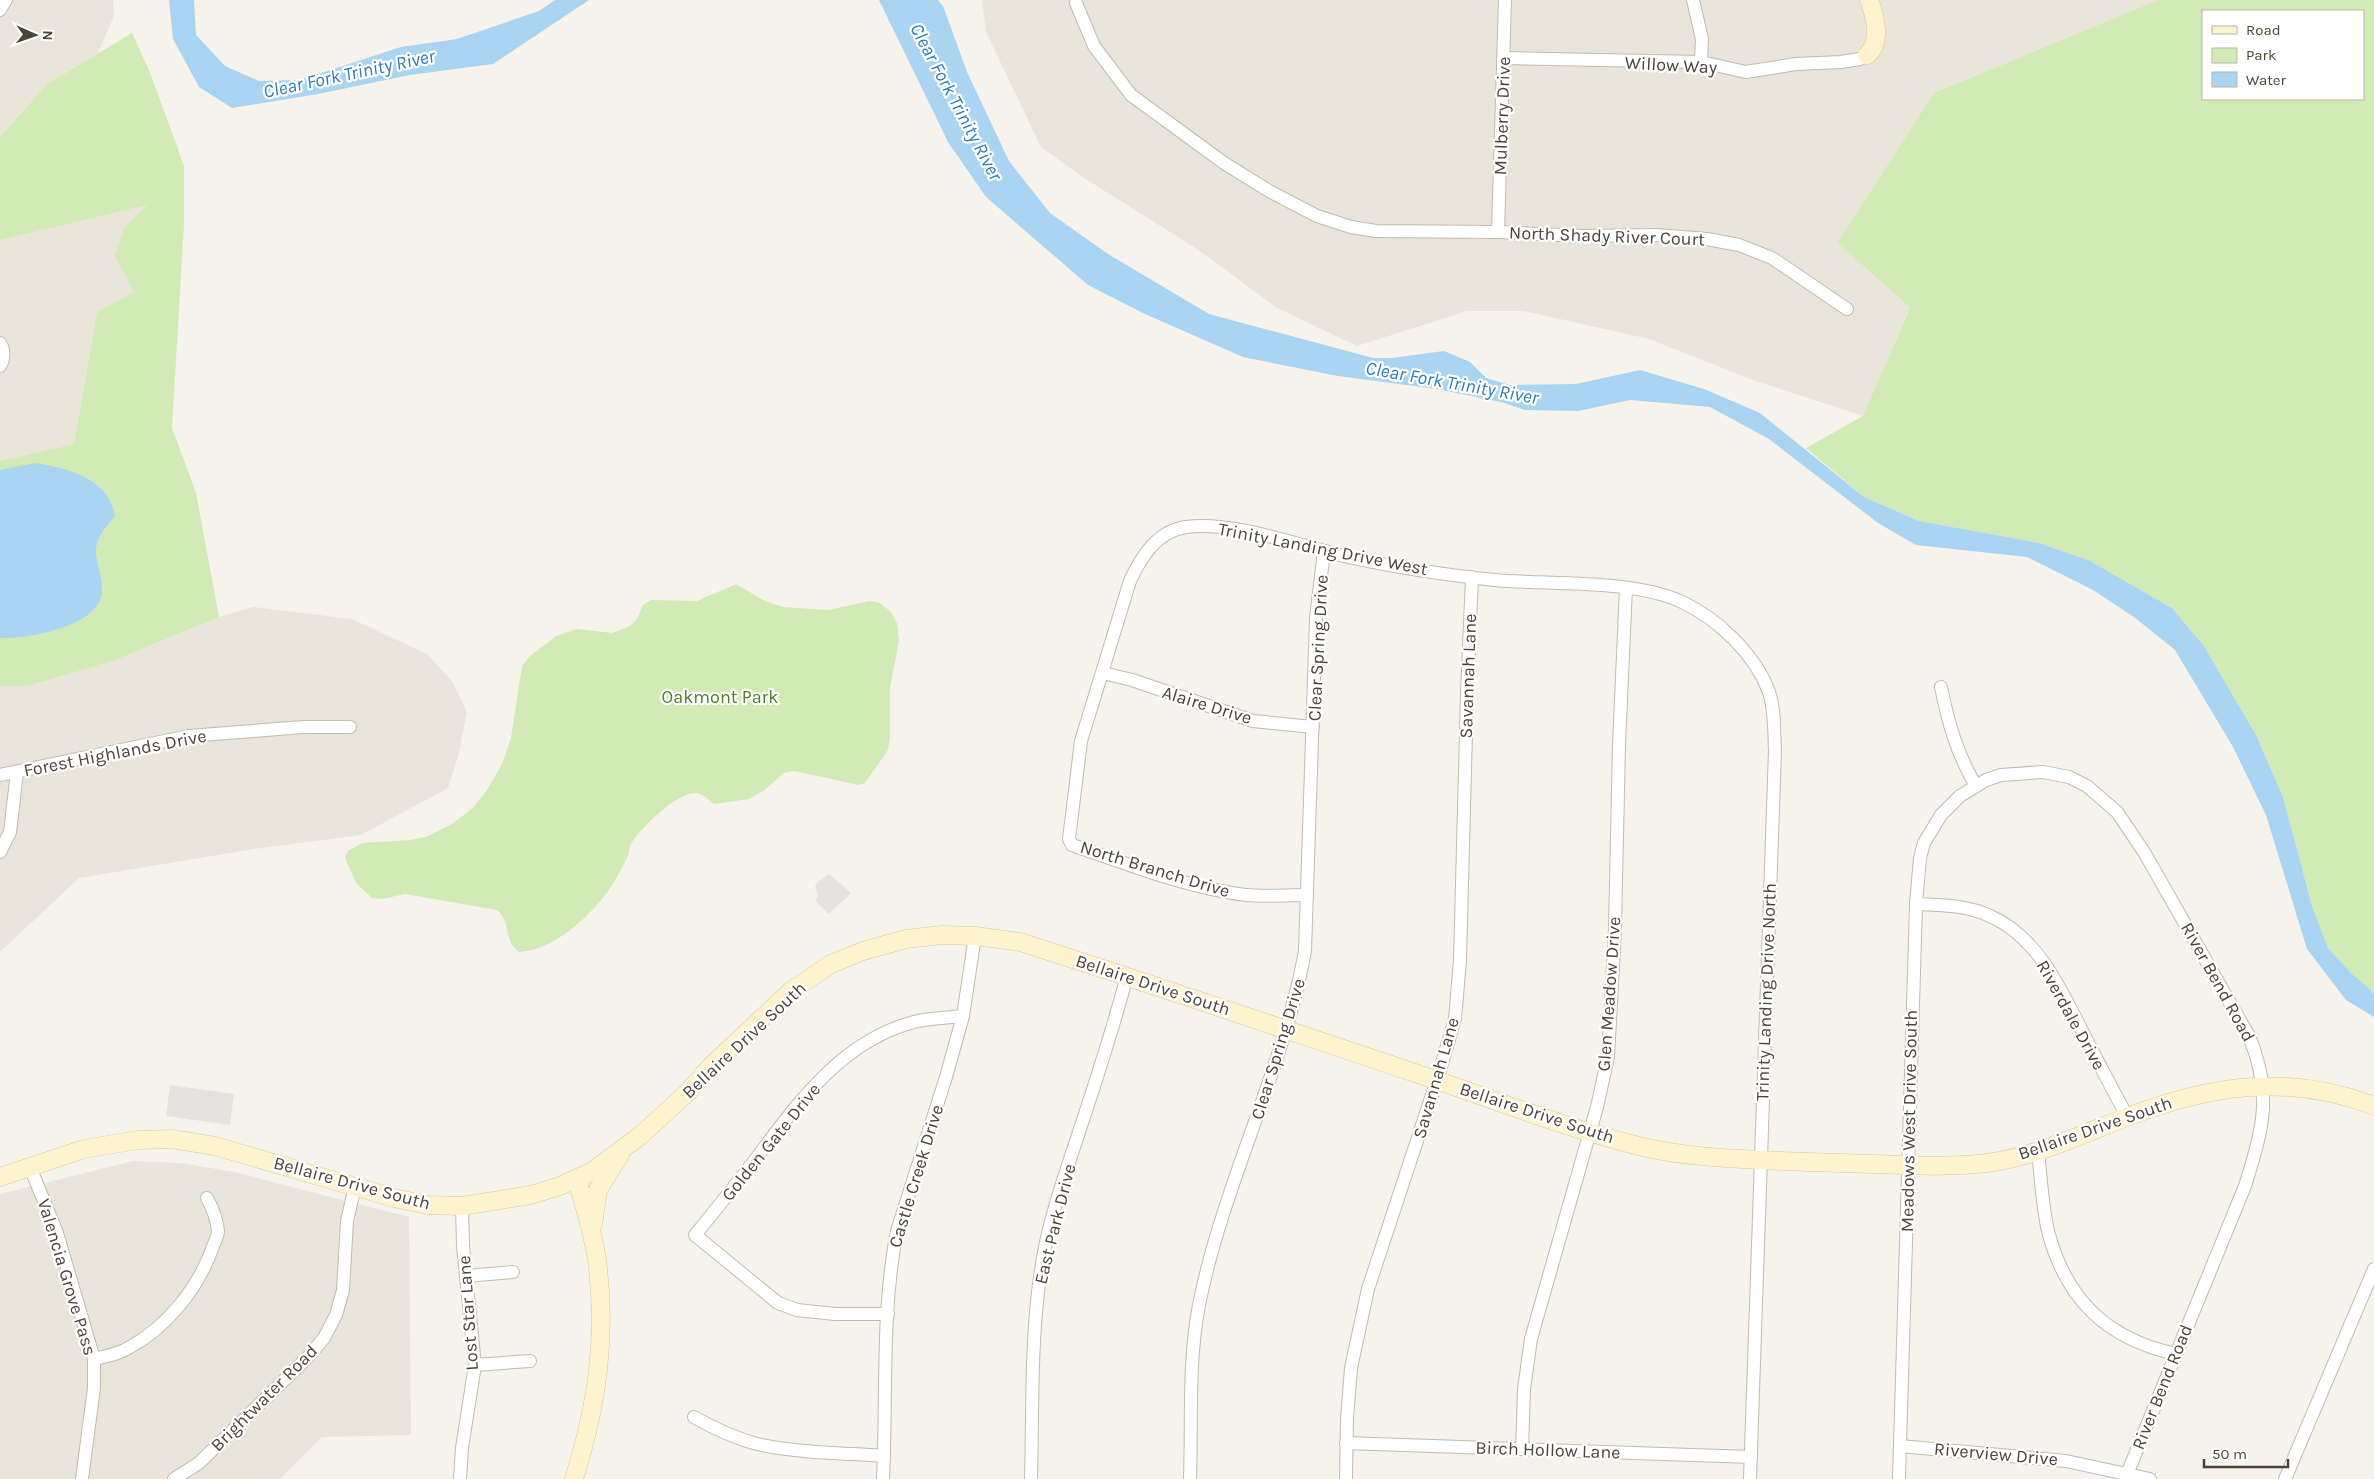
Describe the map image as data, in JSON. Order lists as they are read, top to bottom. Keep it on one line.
{"streets":{"street":["Willow Way","Mulberry Drive","North Shady River Court","Trinity Landing Drive West","Clear Spring Drive","Savannah Lane","Alaire Drive","Forest Highlands Drive","North Branch Drive","River Bend Road","Bellaire Drive South","Trinity Landing Drive North","Glen Meadow Drive","Riverdale Drive","Meadows West Drive South","Golden Gate Drive","Castle Creek Drive","East Park Drive","Valencia Grove Pass","Lost Star Lane","Brightwater Road","Birch Hollow Lane","Riverview Drive"]},"crossings":[["Willow Way","Mulberry Drive"],["Mulberry Drive","North Shady River Court"],["Trinity Landing Drive West","Clear Spring Drive"],["Trinity Landing Drive West","Savannah Lane"],["Trinity Landing Drive West","Alaire Drive"],["Trinity Landing Drive West","North Branch Drive"],["Trinity Landing Drive West","Trinity Landing Drive North"],["Trinity Landing Drive West","Glen Meadow Drive"],["Clear Spring Drive","Alaire Drive"],["Clear Spring Drive","North Branch Drive"],["Clear Spring Drive","Bellaire Drive South"],["Savannah Lane","Bellaire Drive South"],["Savannah Lane","Birch Hollow Lane"],["Alaire Drive","North Branch Drive"],["River Bend Road","Bellaire Drive South"],["River Bend Road","Meadows West Drive South"],["River Bend Road","Riverview Drive"],["Bellaire Drive South","Trinity Landing Drive North"],["Bellaire Drive South","Glen Meadow Drive"],["Bellaire Drive South","Riverdale Drive"],["Bellaire Drive South","Meadows West Drive South"],["Bellaire Drive South","Castle Creek Drive"],["Bellaire Drive South","East Park Drive"],["Bellaire Drive South","Valencia Grove Pass"],["Bellaire Drive South","Lost Star Lane"],["Bellaire Drive South","Brightwater Road"],["Trinity Landing Drive North","Glen Meadow Drive"],["Trinity Landing Drive North","Birch Hollow Lane"],["Glen Meadow Drive","Birch Hollow Lane"],["Riverdale Drive","Meadows West Drive South"],["Meadows West Drive South","Riverview Drive"],["Golden Gate Drive","Castle Creek Drive"]],"water":["Clear Fork Trinity River"],"parks":["Oakmont Park"],"legend":["Road","Park","Water"],"scale_bar":"50 m","north":"right"}
